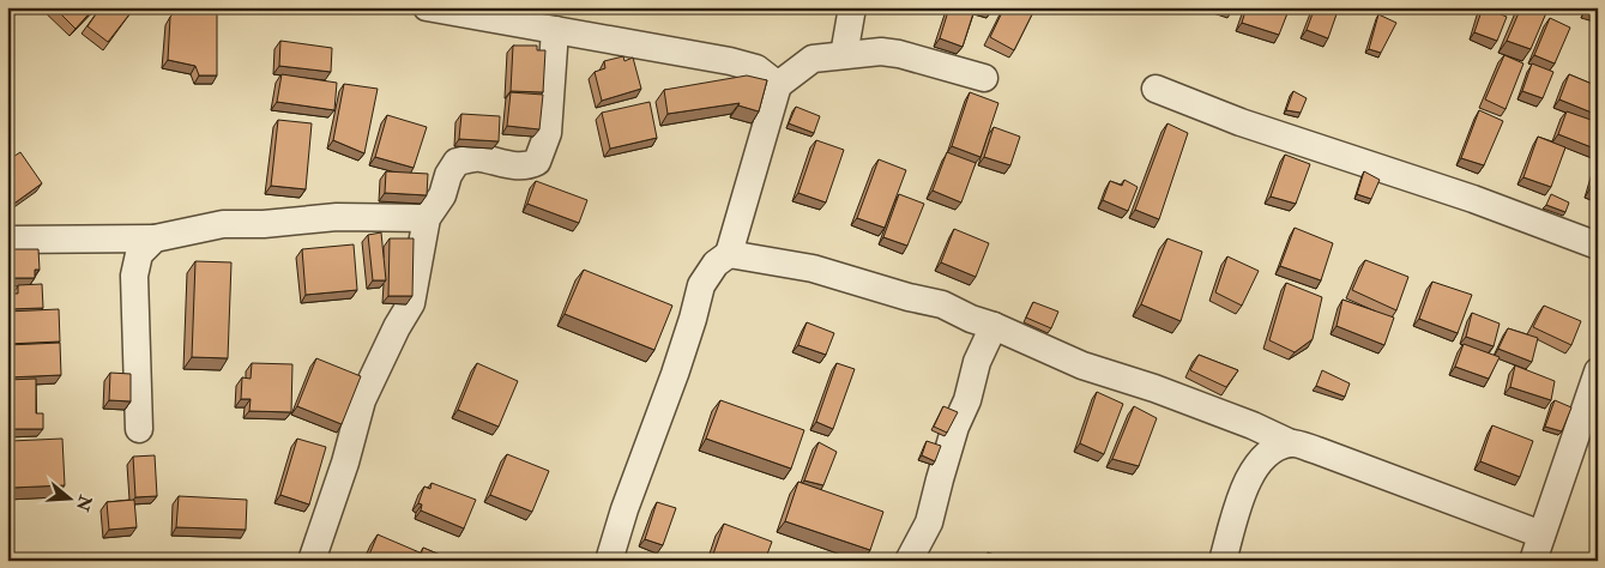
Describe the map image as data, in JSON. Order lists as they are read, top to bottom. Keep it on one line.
{"north":"right"}
